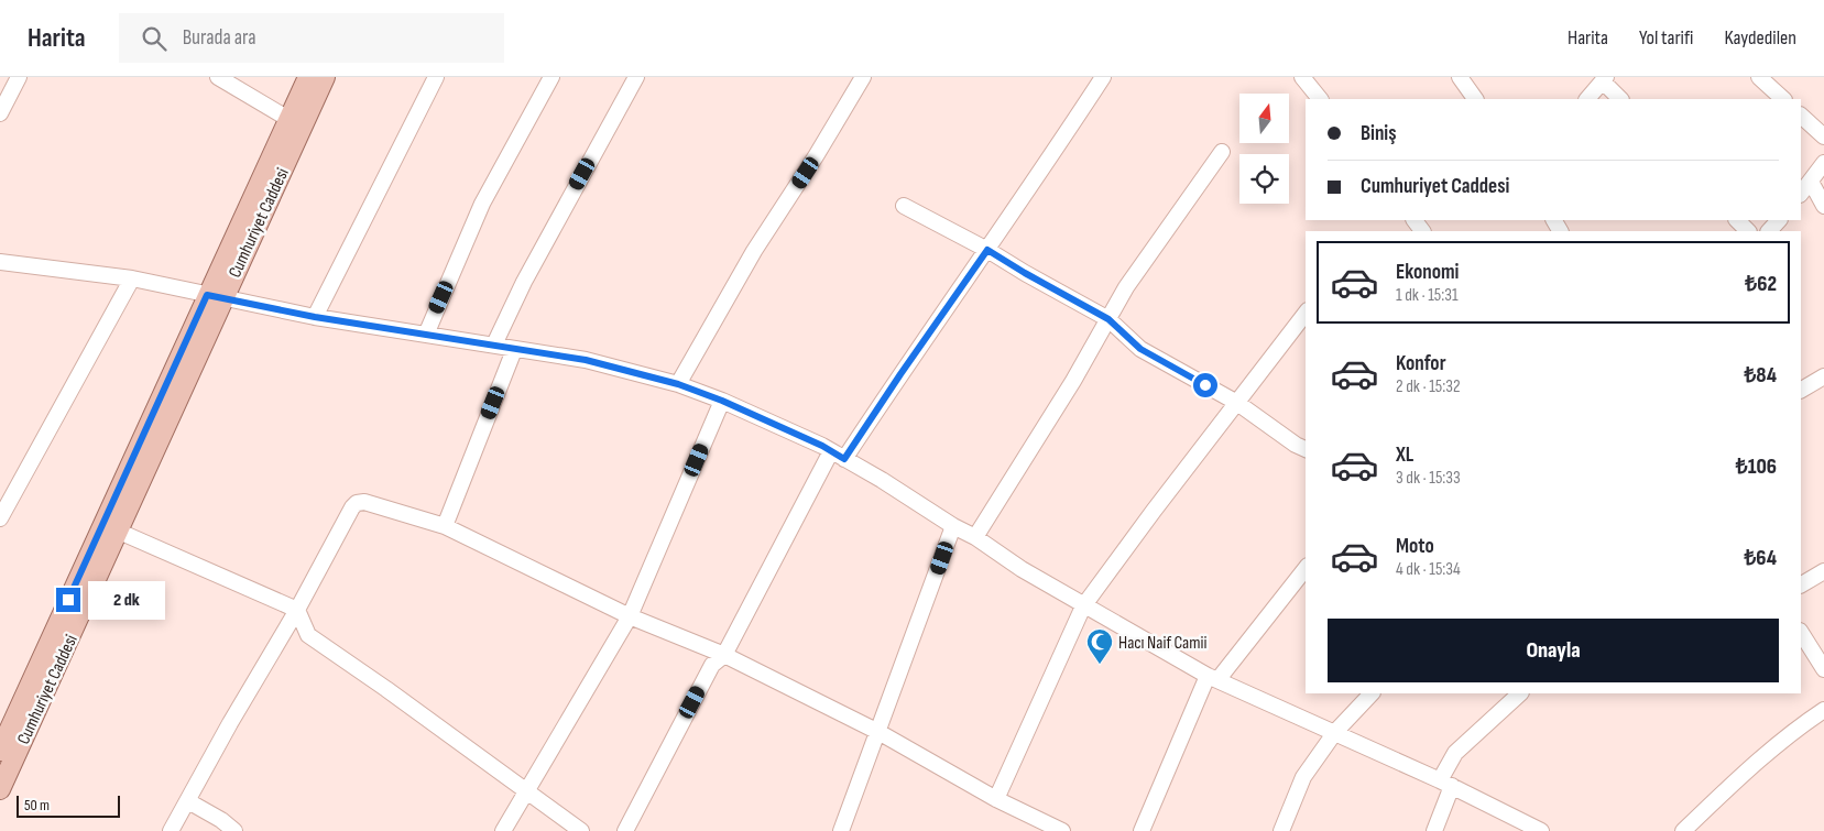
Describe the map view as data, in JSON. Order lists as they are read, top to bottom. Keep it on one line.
{"streets":{"main road":["Cumhuriyet Caddesi"]},"places":{"mosque":["Hacı Naif Camii"]},"scale_bar":"50 m","north":"top","page":{"header":"Harita","search":"Burada ara","nav":["Harita","Yol tarifi","Kaydedilen"],"banner":["Biniş","Cumhuriyet Caddesi"],"list":[{"name":"Ekonomi","note":"1 dk · 15:31","value":"₺62"},{"name":"Konfor","note":"2 dk · 15:32","value":"₺84"},{"name":"XL","note":"3 dk · 15:33","value":"₺106"},{"name":"Moto","note":"4 dk · 15:34","value":"₺64"}],"bubble":"2 dk","buttons":"Onayla","scale":"50 m"}}
